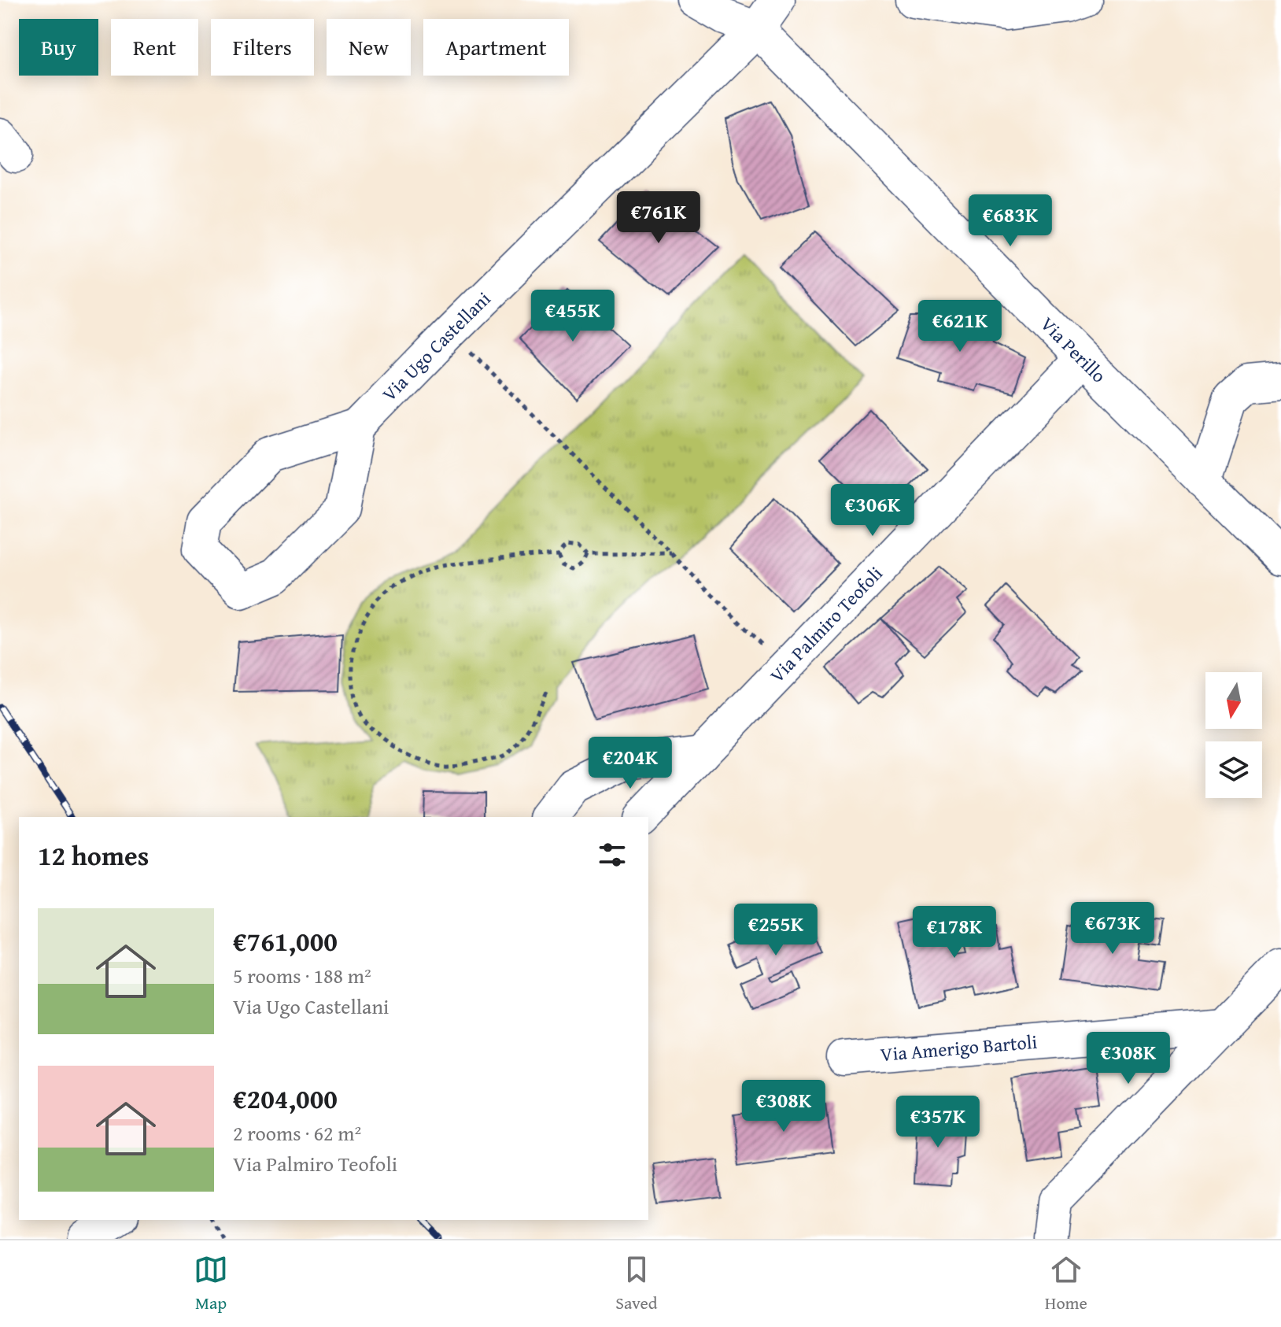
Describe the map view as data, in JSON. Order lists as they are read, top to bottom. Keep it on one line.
{"streets":{"street":["Via Ugo Castellani","Via Perillo","Via Palmiro Teofoli","Via Amerigo Bartoli"]},"crossings":[["Via Ugo Castellani","Via Perillo"],["Via Perillo","Via Palmiro Teofoli"]],"north":"bottom","page":{"chip":["Buy","Rent","Filters","New","Apartment"],"price":["€761K","€683K","€455K","€621K","€306K","€204K","€673K","€255K","€178K","€308K","€308K","€357K"],"heading":"12 homes","list":[{"name":"€761,000","note":"5 rooms · 188 m² · Via Ugo Castellani"},{"name":"€204,000","note":"2 rooms · 62 m² · Via Palmiro Teofoli"}],"tabs":["Map","Saved","Home"]}}
